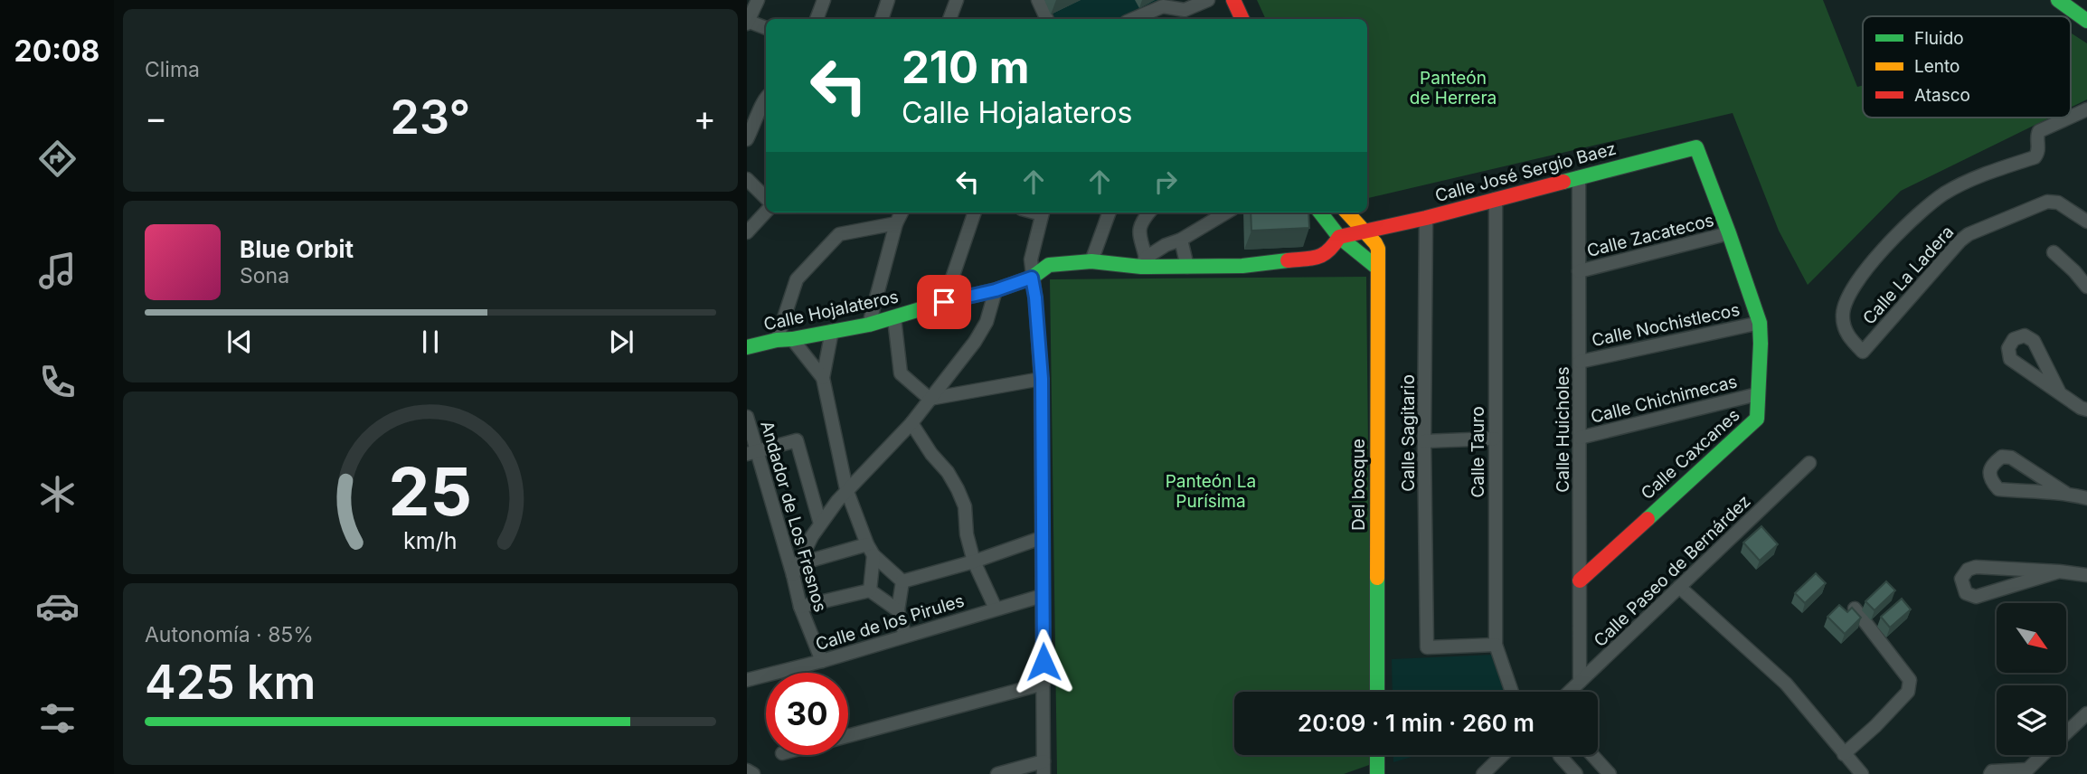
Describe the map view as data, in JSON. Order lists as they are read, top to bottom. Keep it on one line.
{"streets":{"street":["Calle José Sergio Baez","Calle Zacatecos","Calle La Ladera","Calle Hojalateros","Calle Nochistlecos","Calle Chichimecas","Calle Huicholes","Calle Sagitario","Calle Tauro","Calle Caxcanes","Del bosque","Andador de Los Fresnos","Calle Paseo de Bernárdez","Calle de los Pirules"]},"crossings":[["Calle José Sergio Baez","Calle Hojalateros"],["Calle José Sergio Baez","Calle Huicholes"],["Calle José Sergio Baez","Calle Sagitario"],["Calle José Sergio Baez","Calle Tauro"],["Calle José Sergio Baez","Calle Caxcanes"],["Calle José Sergio Baez","Del bosque"],["Calle Zacatecos","Calle Huicholes"],["Calle Zacatecos","Calle Caxcanes"],["Calle Hojalateros","Del bosque"],["Calle Nochistlecos","Calle Huicholes"],["Calle Nochistlecos","Calle Caxcanes"],["Calle Chichimecas","Calle Huicholes"],["Calle Chichimecas","Calle Caxcanes"],["Calle Huicholes","Calle Caxcanes"],["Calle Huicholes","Calle Paseo de Bernárdez"],["Calle Sagitario","Calle Tauro"],["Andador de Los Fresnos","Calle de los Pirules"]],"parks":["Panteón de Herrera","Panteón La Purísima"],"legend":["Fluido","Lento","Atasco"],"north":"bottom right","page":{"tabs":"20:08","tile":["Clima",["Autonomía · 85%","425 km"]],"turn":["210 m","Calle Hojalateros"],"heat":["−","23°","+"],"song":["Blue Orbit","Sona"],"limit":"30","trip":"20:09 · 1 min · 260 m","gauge":["25","km/h"]}}
